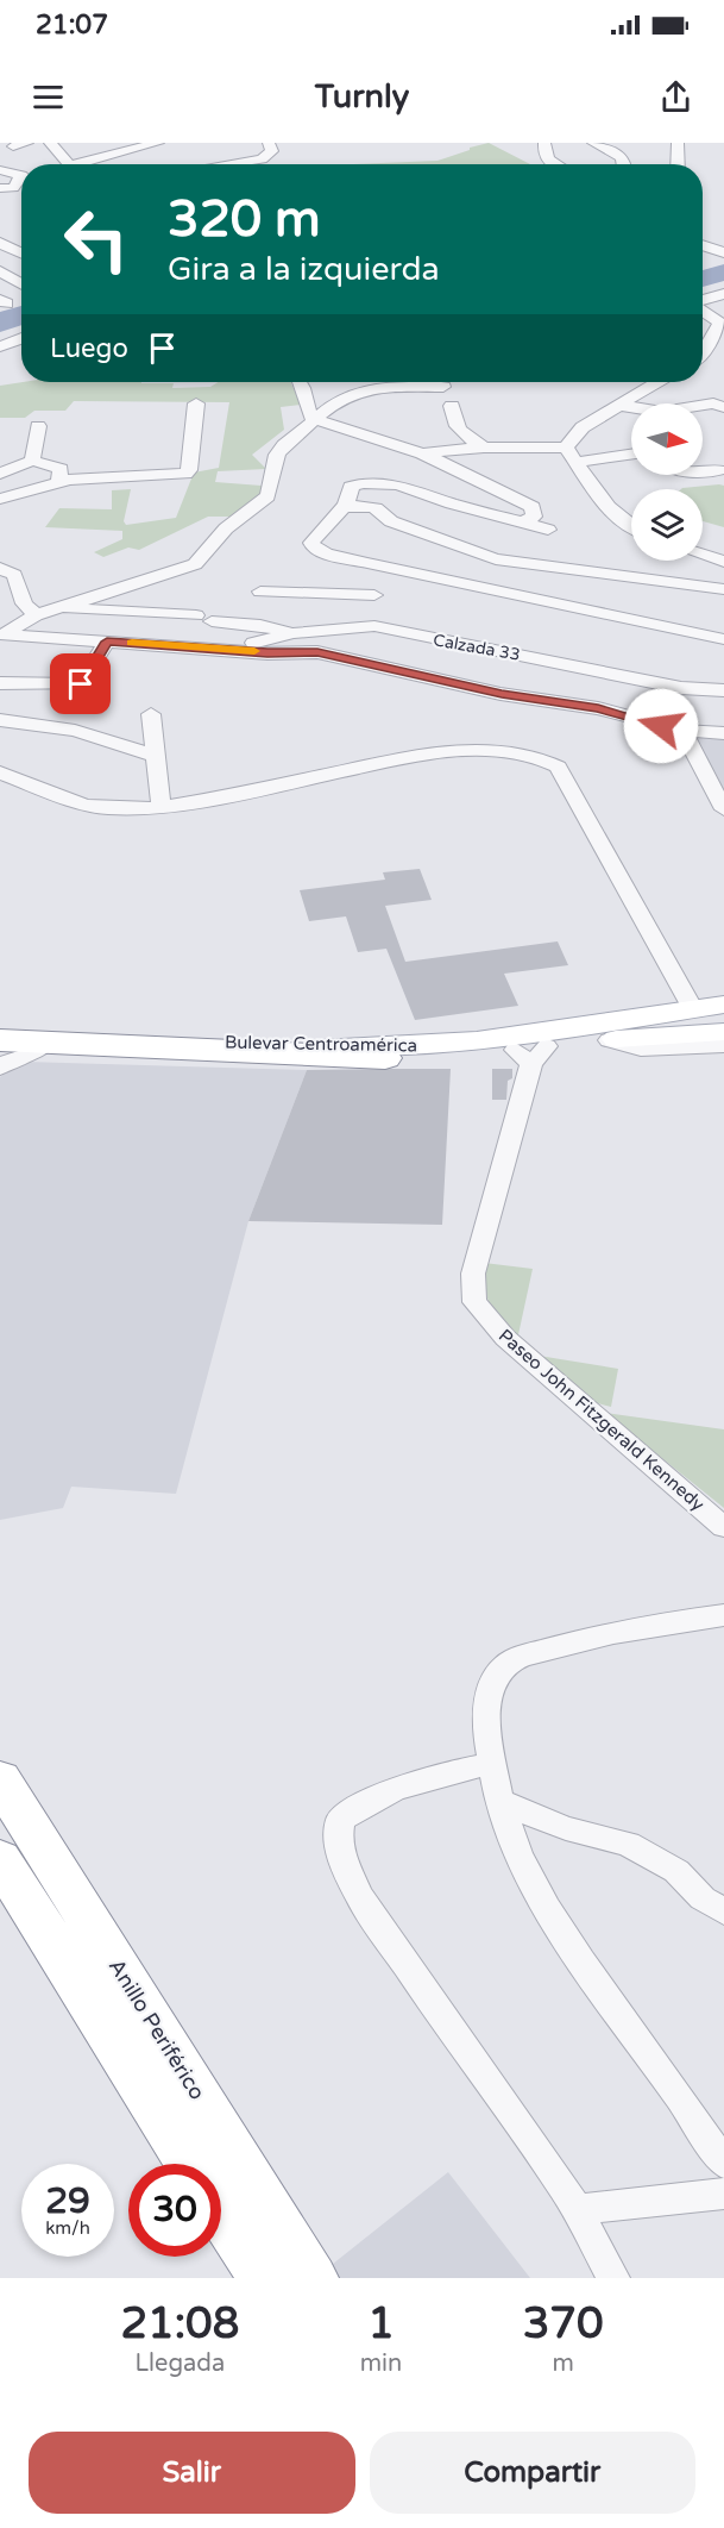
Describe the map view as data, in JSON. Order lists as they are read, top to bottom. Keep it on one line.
{"streets":{"highway":["Anillo Periférico"],"main road":["Bulevar Centroamérica"],"street":["Calzada 33","Paseo John Fitzgerald Kennedy"]},"crossings":[["Bulevar Centroamérica","Paseo John Fitzgerald Kennedy"]],"north":"right","page":{"status":"21:07","header":"Turnly","turn":["320 m","Gira a la izquierda"],"then":"Luego","speed":"29 km/h","limit":"30","eta":["21:08","Llegada","1","min","370","m"],"buttons":["Salir","Compartir"]}}
